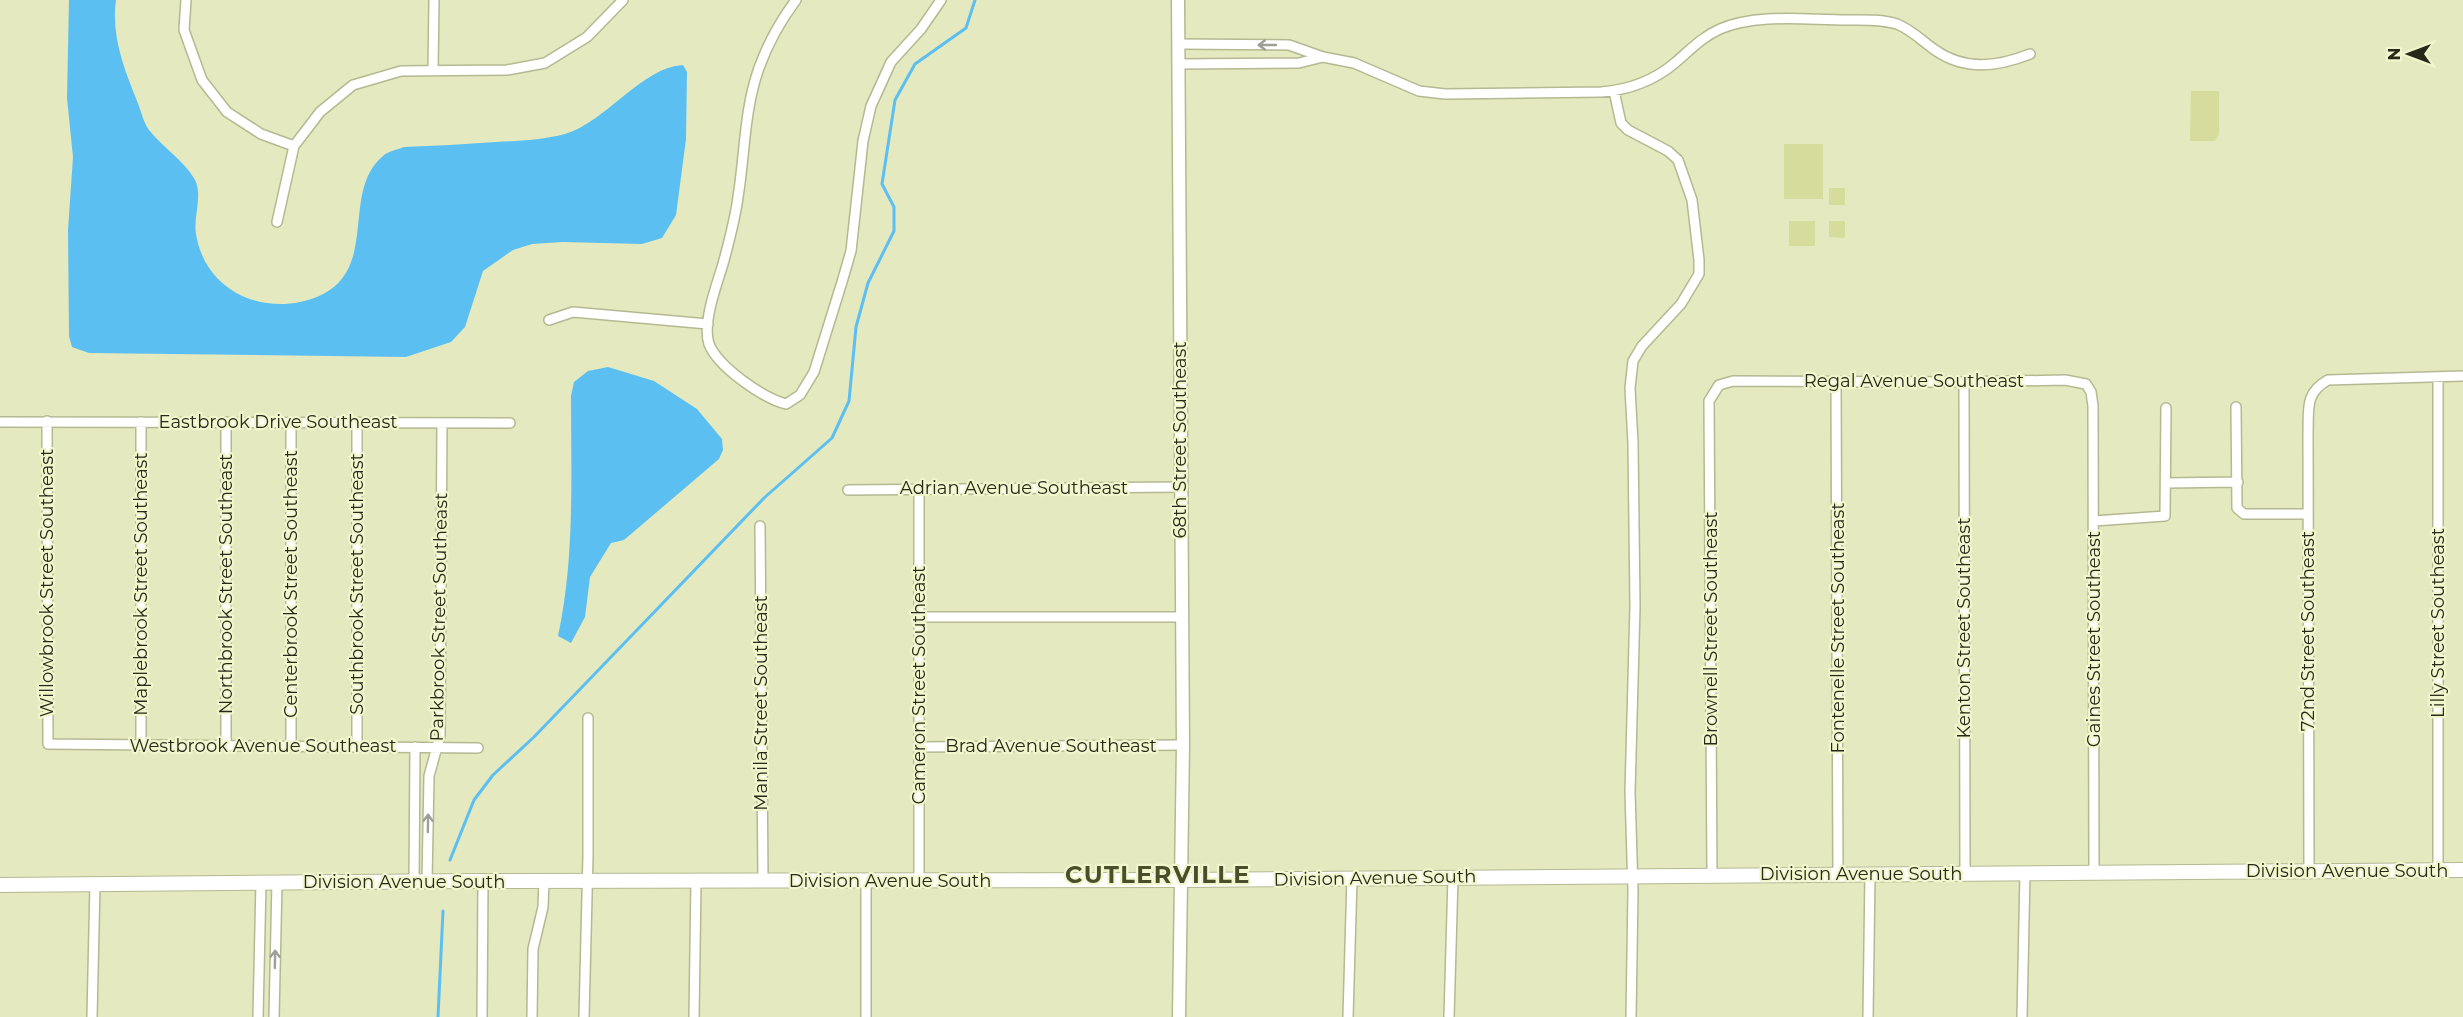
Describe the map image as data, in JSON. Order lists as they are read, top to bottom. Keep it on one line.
{"streets":{"main road":["68th Street Southeast","Division Avenue South"],"street":["Regal Avenue Southeast","Eastbrook Drive Southeast","Adrian Avenue Southeast","Willowbrook Street Southeast","Maplebrook Street Southeast","Northbrook Street Southeast","Centerbrook Street Southeast","Southbrook Street Southeast","Parkbrook Street Southeast","Lilly Street Southeast","Fontenelle Street Southeast","Kenton Street Southeast","Brownell Street Southeast","72nd Street Southeast","Gaines Street Southeast","Cameron Street Southeast","Manila Street Southeast","Westbrook Avenue Southeast","Brad Avenue Southeast"]},"crossings":[["Regal Avenue Southeast","Fontenelle Street Southeast"],["Regal Avenue Southeast","Kenton Street Southeast"],["Regal Avenue Southeast","Brownell Street Southeast"],["Regal Avenue Southeast","Gaines Street Southeast"],["Eastbrook Drive Southeast","Willowbrook Street Southeast"],["Eastbrook Drive Southeast","Maplebrook Street Southeast"],["Eastbrook Drive Southeast","Northbrook Street Southeast"],["Eastbrook Drive Southeast","Centerbrook Street Southeast"],["Eastbrook Drive Southeast","Southbrook Street Southeast"],["Eastbrook Drive Southeast","Parkbrook Street Southeast"],["68th Street Southeast","Adrian Avenue Southeast"],["68th Street Southeast","Brad Avenue Southeast"],["68th Street Southeast","Division Avenue South"],["Adrian Avenue Southeast","Cameron Street Southeast"],["Willowbrook Street Southeast","Westbrook Avenue Southeast"],["Maplebrook Street Southeast","Westbrook Avenue Southeast"],["Northbrook Street Southeast","Westbrook Avenue Southeast"],["Centerbrook Street Southeast","Westbrook Avenue Southeast"],["Southbrook Street Southeast","Westbrook Avenue Southeast"],["Parkbrook Street Southeast","Westbrook Avenue Southeast"],["Parkbrook Street Southeast","Division Avenue South"],["Lilly Street Southeast","72nd Street Southeast"],["Lilly Street Southeast","Division Avenue South"],["Fontenelle Street Southeast","Division Avenue South"],["Kenton Street Southeast","Division Avenue South"],["Brownell Street Southeast","Division Avenue South"],["72nd Street Southeast","Division Avenue South"],["Gaines Street Southeast","Division Avenue South"],["Cameron Street Southeast","Brad Avenue Southeast"],["Cameron Street Southeast","Division Avenue South"],["Manila Street Southeast","Division Avenue South"]],"districts":["CUTLERVILLE"],"north":"left"}
